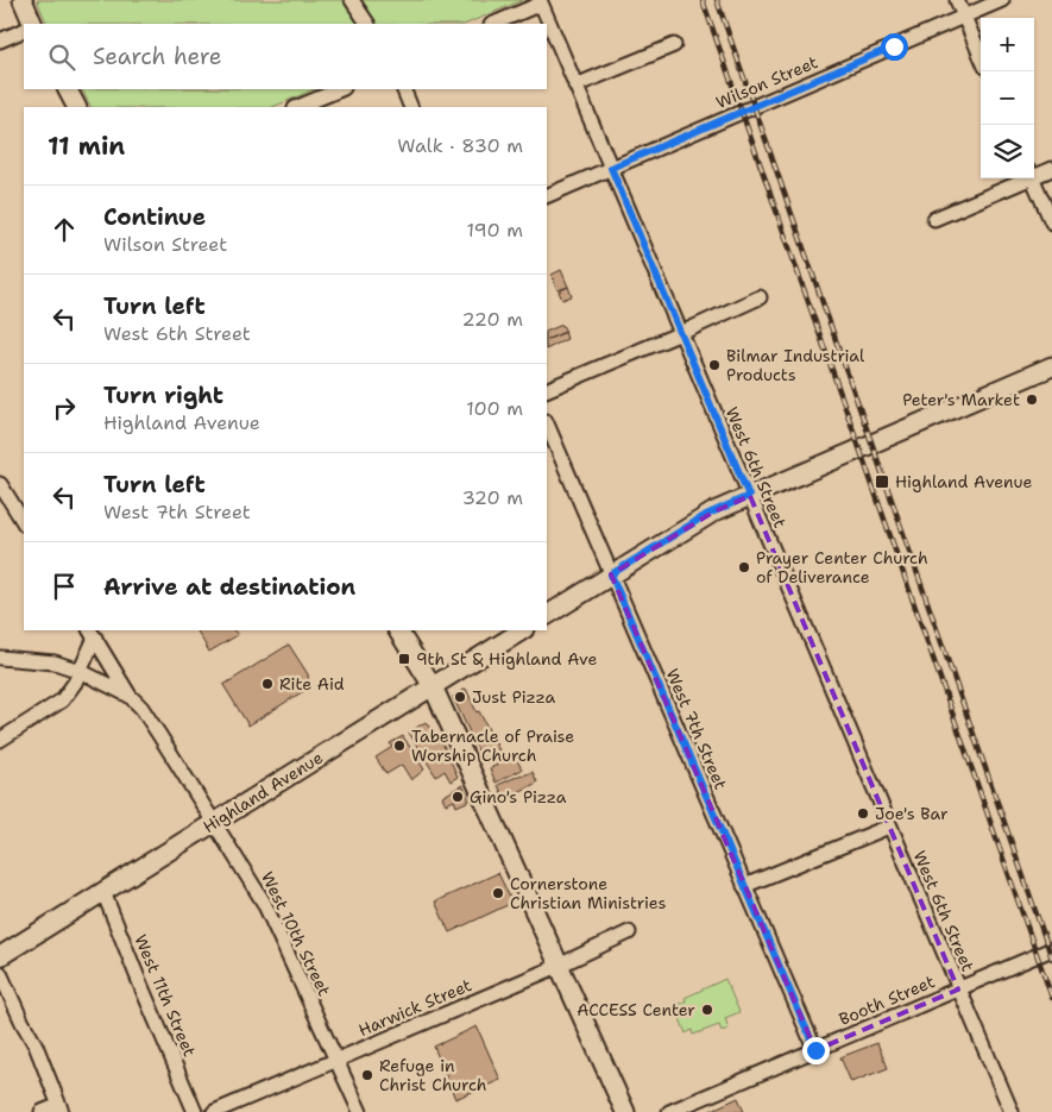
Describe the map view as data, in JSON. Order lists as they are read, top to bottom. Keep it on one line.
{"streets":{"main road":["Highland Avenue"],"street":["Wilson Street","West 6th Street","West 7th Street","West 10th Street","West 11th Street","Booth Street","Harwick Street"]},"crossings":[["Wilson Street","West 6th Street"],["West 6th Street","Booth Street"],["West 7th Street","Booth Street"],["Highland Avenue","West 10th Street"],["Highland Avenue","West 11th Street"],["West 10th Street","Harwick Street"]],"places":{"other":["Bilmar Industrial Products","Peter's Market","Prayer Center Church of Deliverance","Rite Aid","Just Pizza","Tabernacle of Praise Worship Church","Gino's Pizza","Joe's Bar","Cornerstone Christian Ministries","ACCESS Center","Refuge in Christ Church"],"transit":["Highland Avenue","9th St & Highland Ave"]},"page":{"map_buttons":["+","−"],"search":"Search here","heading":["11 min","Walk · 830 m"],"list":[["Continue","Wilson Street","190 m"],["Turn left","West 6th Street","220 m"],["Turn right","Highland Avenue","100 m"],["Turn left","West 7th Street","320 m"],"Arrive at destination"]}}
